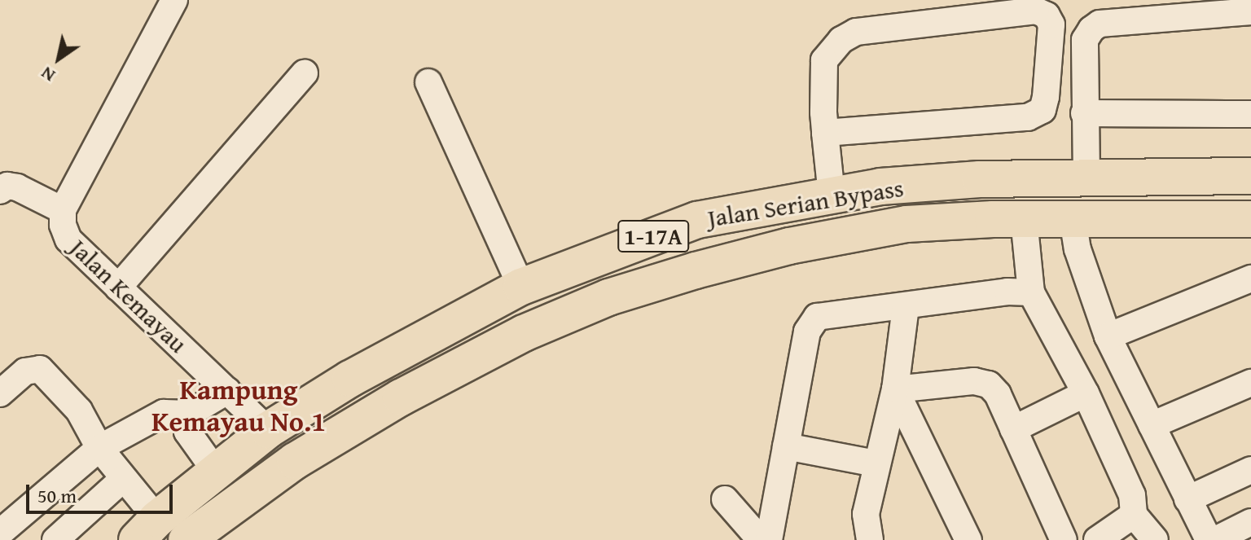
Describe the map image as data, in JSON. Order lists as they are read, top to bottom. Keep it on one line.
{"streets":{"highway":["Jalan Serian Bypass","1-17A"],"street":["Jalan Kemayau"]},"crossings":[["Jalan Serian Bypass","Jalan Kemayau"]],"districts":["Kampung Kemayau No.1"],"scale_bar":"50 m","north":"bottom left"}
